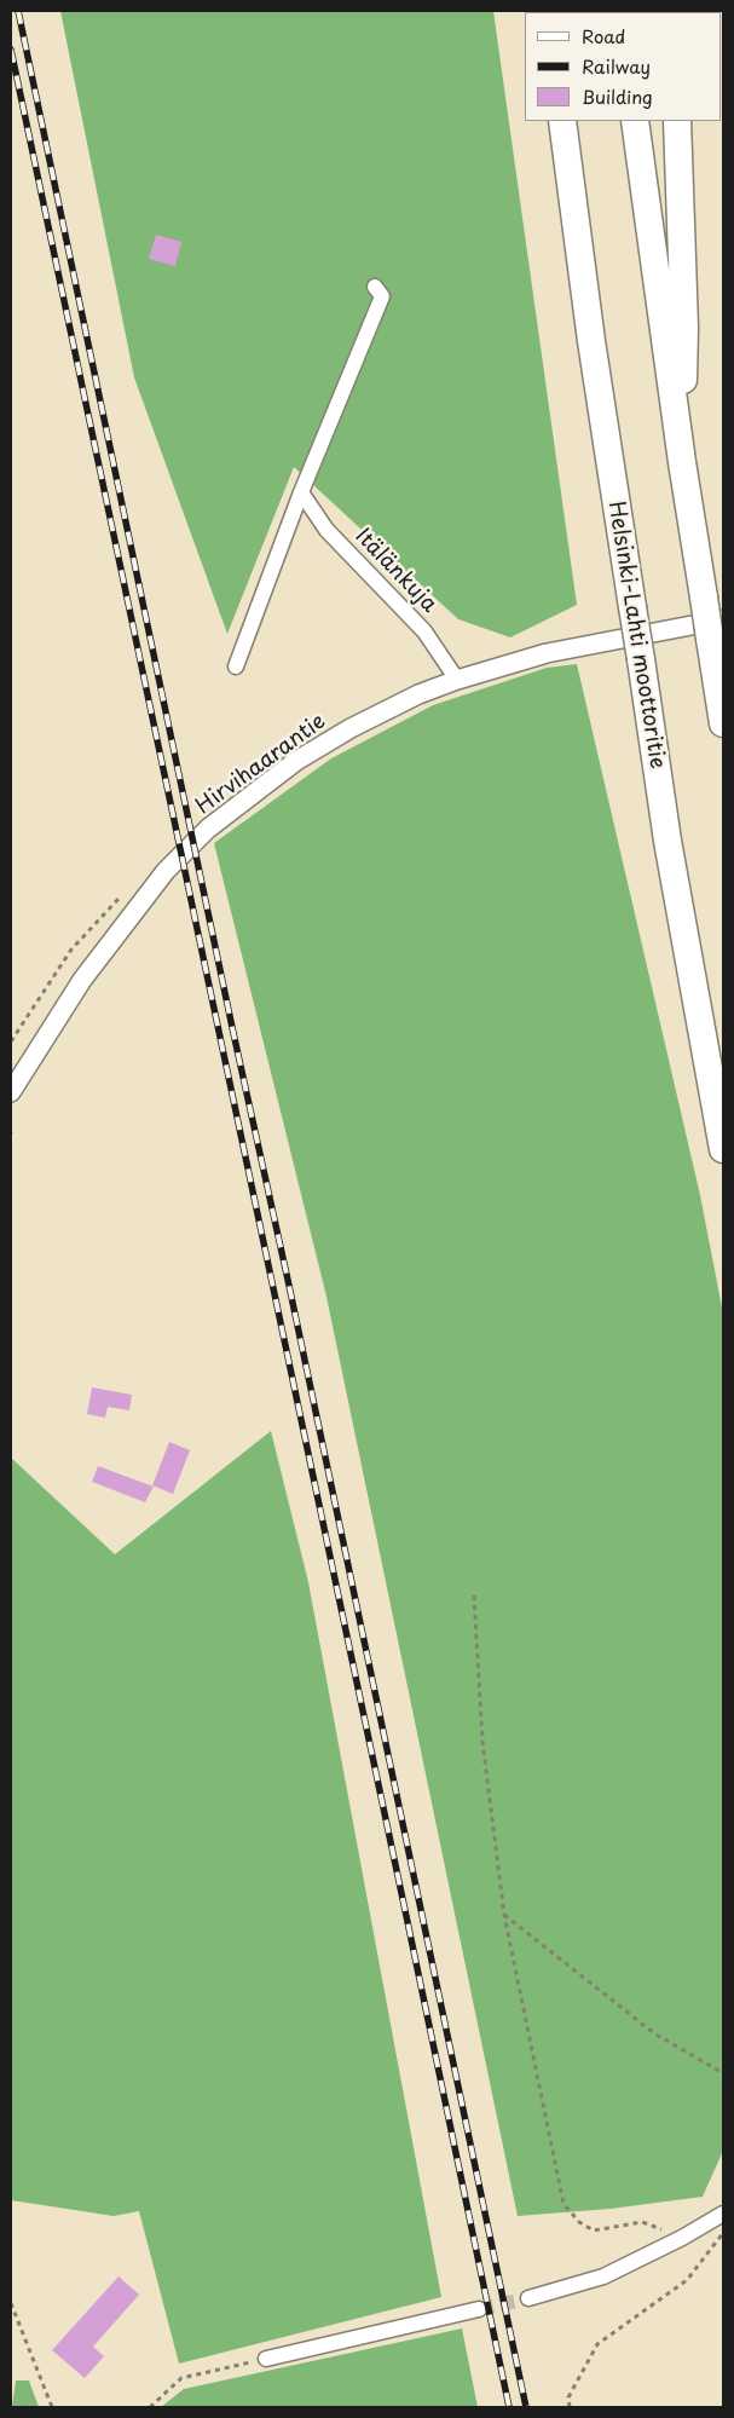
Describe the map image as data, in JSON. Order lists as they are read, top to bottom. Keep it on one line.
{"streets":{"highway":["Helsinki-Lahti moottoritie"],"street":["Itälänkuja","Hirvihaarantie"]},"crossings":[["Itälänkuja","Hirvihaarantie"]],"legend":["Road","Railway","Building"]}
